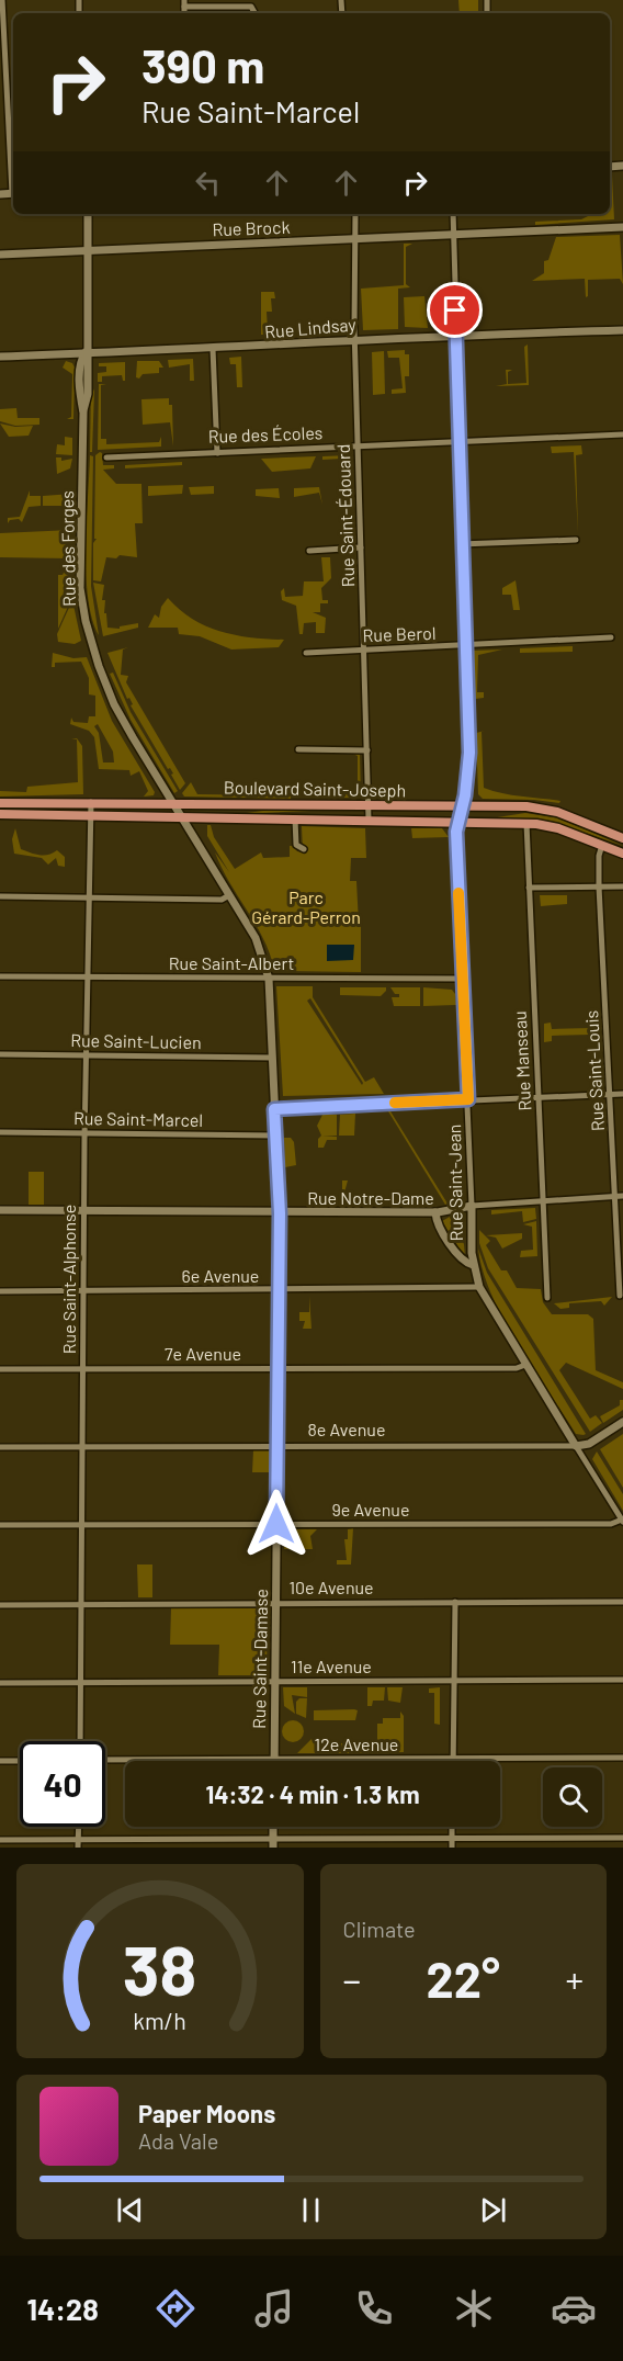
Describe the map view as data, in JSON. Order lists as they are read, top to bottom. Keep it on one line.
{"streets":{"main road":["Boulevard Saint-Joseph"],"street":["Rue Brock","Rue Lindsay","Rue des Écoles","Rue Saint-Édouard","Rue des Forges","Rue Berol","Rue Saint-Albert","Rue Saint-Lucien","Rue Manseau","Rue Saint-Louis","Rue Saint-Marcel","Rue Saint-Jean","Rue Notre-Dame","6e Avenue","Rue Saint-Alphonse","7e Avenue","8e Avenue","9e Avenue","10e Avenue","Rue Saint-Damase","11e Avenue","12e Avenue"]},"crossings":[["Rue Brock","Rue Saint-Édouard"],["Rue Brock","Rue des Forges"],["Rue Brock","Rue Saint-Jean"],["Rue Lindsay","Rue Saint-Édouard"],["Rue Lindsay","Rue des Forges"],["Rue Lindsay","Rue Saint-Jean"],["Rue des Écoles","Rue Saint-Édouard"],["Rue des Écoles","Rue Saint-Jean"],["Rue Saint-Édouard","Rue Berol"],["Rue Saint-Édouard","Boulevard Saint-Joseph"],["Rue des Forges","Boulevard Saint-Joseph"],["Rue des Forges","Rue Saint-Damase"],["Rue Berol","Rue Saint-Jean"],["Boulevard Saint-Joseph","Rue Manseau"],["Boulevard Saint-Joseph","Rue Saint-Louis"],["Boulevard Saint-Joseph","Rue Saint-Jean"],["Boulevard Saint-Joseph","Rue Saint-Alphonse"],["Boulevard Saint-Joseph","Rue Saint-Damase"],["Rue Saint-Albert","Rue Saint-Jean"],["Rue Saint-Albert","Rue Saint-Alphonse"],["Rue Saint-Albert","Rue Saint-Damase"],["Rue Saint-Lucien","Rue Saint-Alphonse"],["Rue Saint-Lucien","Rue Saint-Damase"],["Rue Manseau","Rue Notre-Dame"],["Rue Saint-Louis","Rue Notre-Dame"],["Rue Saint-Marcel","Rue Saint-Alphonse"],["Rue Saint-Marcel","Rue Saint-Damase"],["Rue Saint-Jean","Rue Notre-Dame"],["Rue Saint-Jean","6e Avenue"],["Rue Saint-Jean","7e Avenue"],["Rue Saint-Jean","8e Avenue"],["Rue Saint-Jean","9e Avenue"],["Rue Notre-Dame","Rue Saint-Alphonse"],["Rue Notre-Dame","Rue Saint-Damase"],["6e Avenue","Rue Saint-Alphonse"],["6e Avenue","Rue Saint-Damase"],["Rue Saint-Alphonse","7e Avenue"],["Rue Saint-Alphonse","8e Avenue"],["Rue Saint-Alphonse","9e Avenue"],["Rue Saint-Alphonse","10e Avenue"],["Rue Saint-Alphonse","11e Avenue"],["7e Avenue","Rue Saint-Damase"],["8e Avenue","Rue Saint-Damase"],["9e Avenue","Rue Saint-Damase"],["10e Avenue","Rue Saint-Damase"],["Rue Saint-Damase","11e Avenue"],["Rue Saint-Damase","12e Avenue"]],"parks":["Parc Gérard-Perron"],"page":{"turn":["390 m","Rue Saint-Marcel"],"limit":"40","trip":"14:32 · 4 min · 1.3 km","tile":"Climate","heat":["−","22°","+"],"song":["Paper Moons","Ada Vale"],"tabs":"14:28","gauge":["38","km/h"]}}
